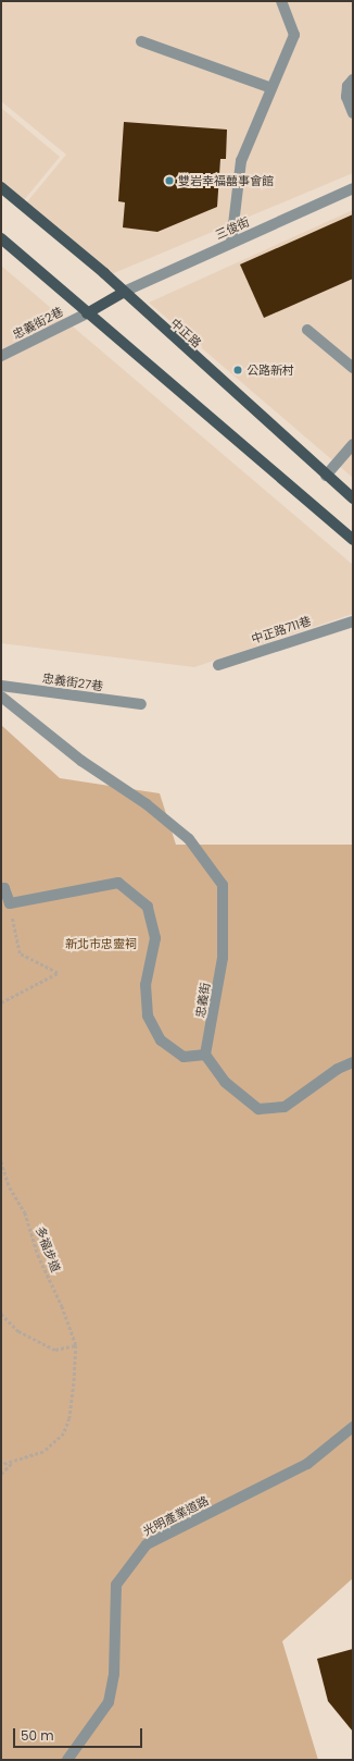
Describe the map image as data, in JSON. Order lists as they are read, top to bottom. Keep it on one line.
{"streets":{"main road":["中正路"],"street":["三俊街","忠義街2巷","中正路711巷","忠義街27巷","忠義街","光明產業道路"],"path":["多福步道"]},"crossings":[["三俊街","中正路"]],"parks":["新北市忠靈祠"],"places":["雙岩幸福囍事會館","公路新村"],"scale_bar":"50 m"}
